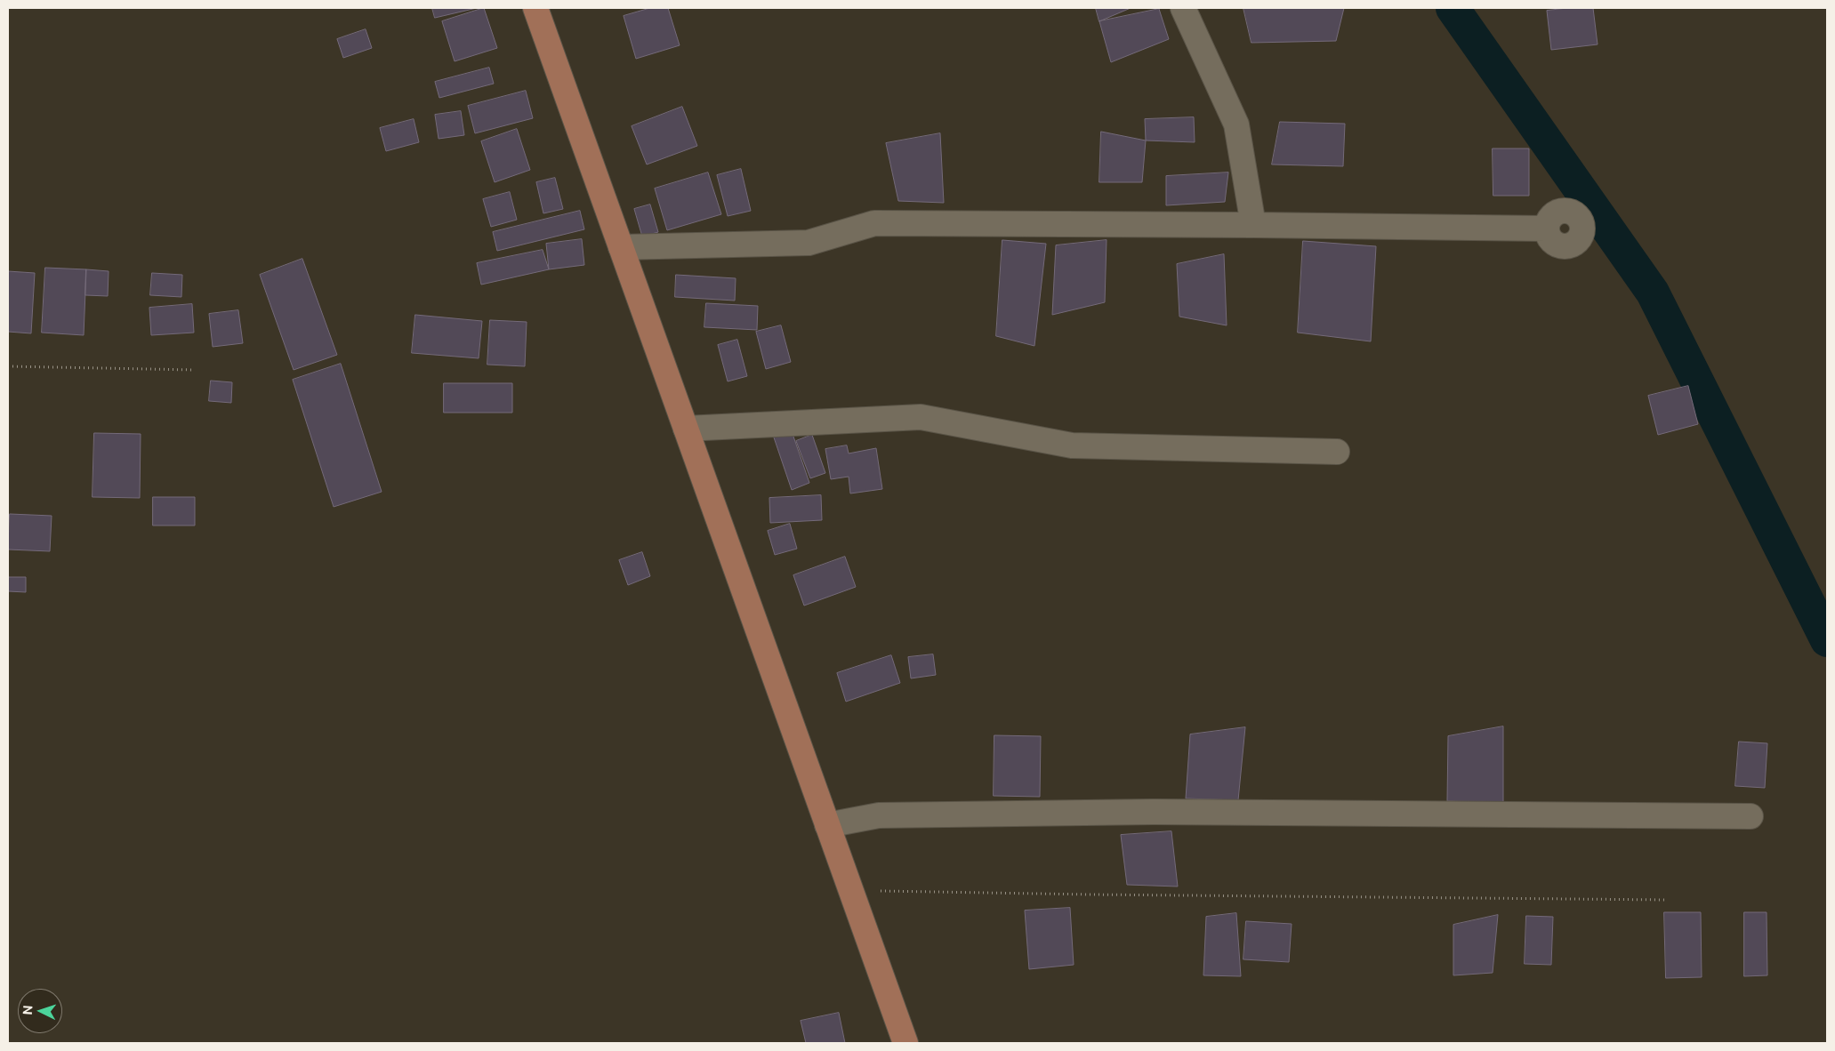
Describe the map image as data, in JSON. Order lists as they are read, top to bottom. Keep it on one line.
{"north":"left"}
